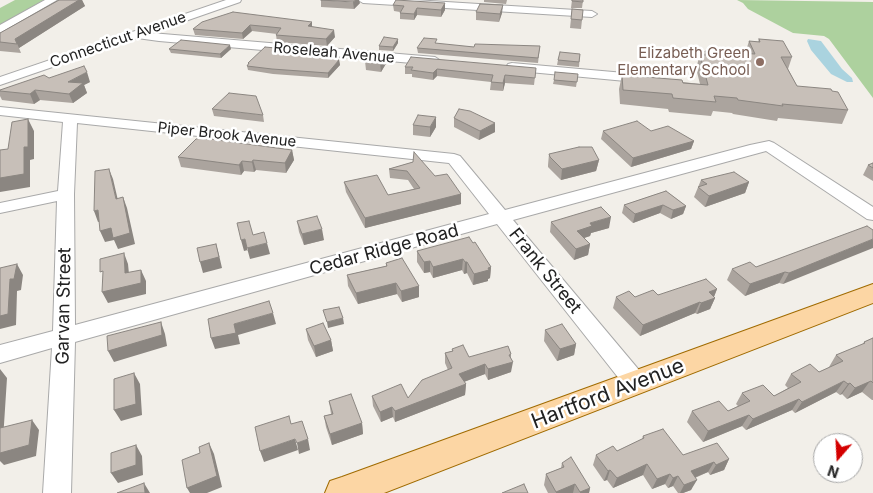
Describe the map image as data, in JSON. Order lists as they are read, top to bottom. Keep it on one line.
{"streets":{"main road":["Hartford Avenue"],"street":["Connecticut Avenue","Roseleah Avenue","Piper Brook Avenue","Cedar Ridge Road","Frank Street","Garvan Street"]},"crossings":[["Connecticut Avenue","Roseleah Avenue"],["Piper Brook Avenue","Frank Street"],["Piper Brook Avenue","Garvan Street"],["Cedar Ridge Road","Frank Street"],["Cedar Ridge Road","Garvan Street"],["Frank Street","Hartford Avenue"]],"places":["Elizabeth Green Elementary School"],"north":"bottom"}
